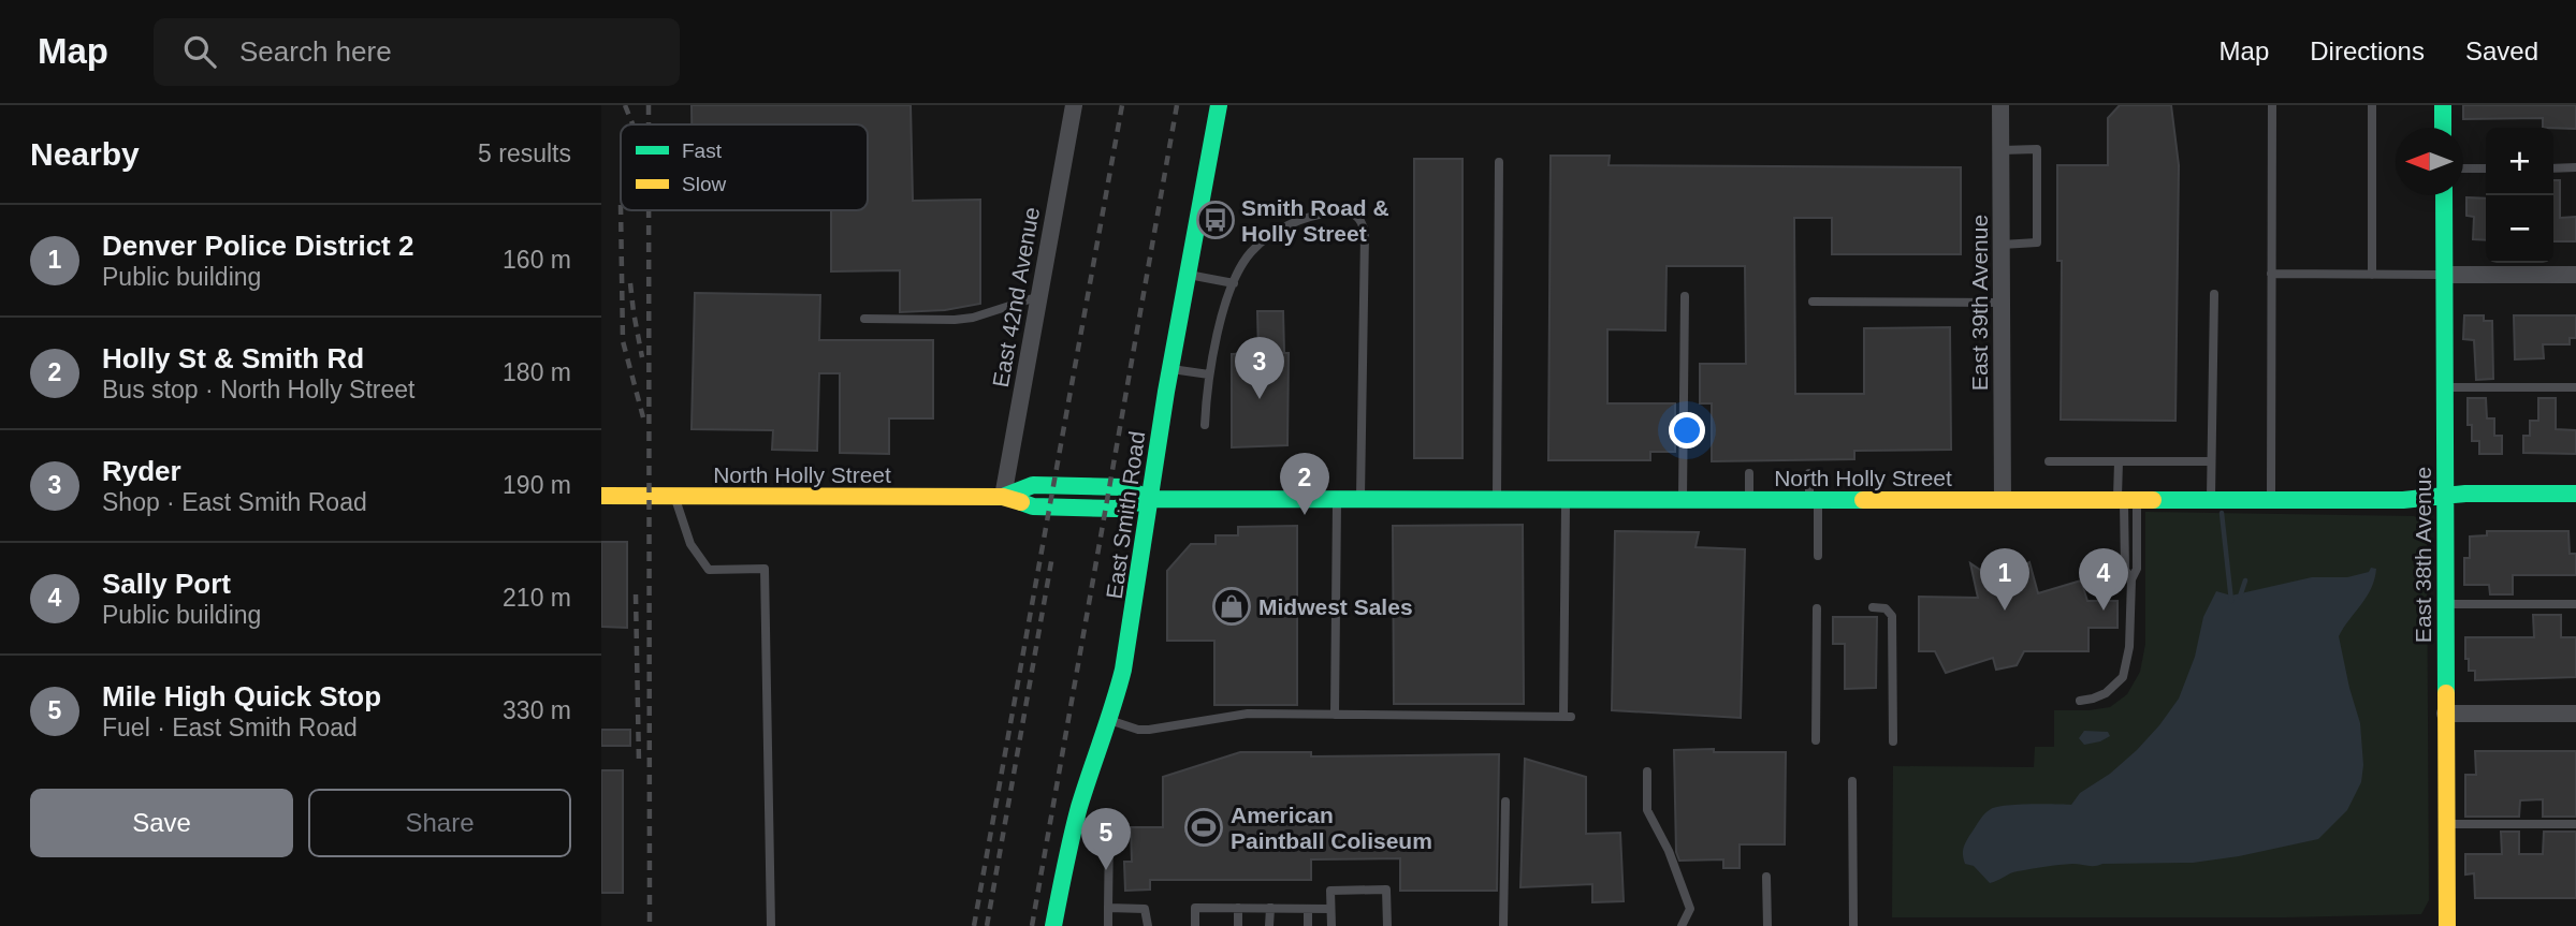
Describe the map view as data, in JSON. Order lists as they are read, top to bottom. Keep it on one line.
{"streets":{"street":["East 42nd Avenue","East 39th Avenue","North Holly Street","East Smith Road","East 38th Avenue"]},"crossings":[["East 42nd Avenue","North Holly Street"],["East 39th Avenue","North Holly Street"],["North Holly Street","East Smith Road"],["North Holly Street","East 38th Avenue"]],"places":{"bus stop":["Smith Road & Holly Street"],"shop":["Midwest Sales"],"sports":["American Paintball Coliseum"]},"legend":["Fast","Slow"],"north":"left","page":{"header":"Map","search":"Search here","nav":["Map","Directions","Saved"],"heading":["Nearby","5 results"],"map_buttons":["+","−"],"list":[{"mark":"1","name":"Denver Police District 2","note":"Public building","value":"160 m"},{"mark":"2","name":"Holly St & Smith Rd","note":"Bus stop · North Holly Street","value":"180 m"},{"mark":"3","name":"Ryder","note":"Shop · East Smith Road","value":"190 m"},{"mark":"4","name":"Sally Port","note":"Public building","value":"210 m"},{"mark":"5","name":"Mile High Quick Stop","note":"Fuel · East Smith Road","value":"330 m"}],"pins":["3","2","1","4","5"],"buttons":["Save","Share"]}}
